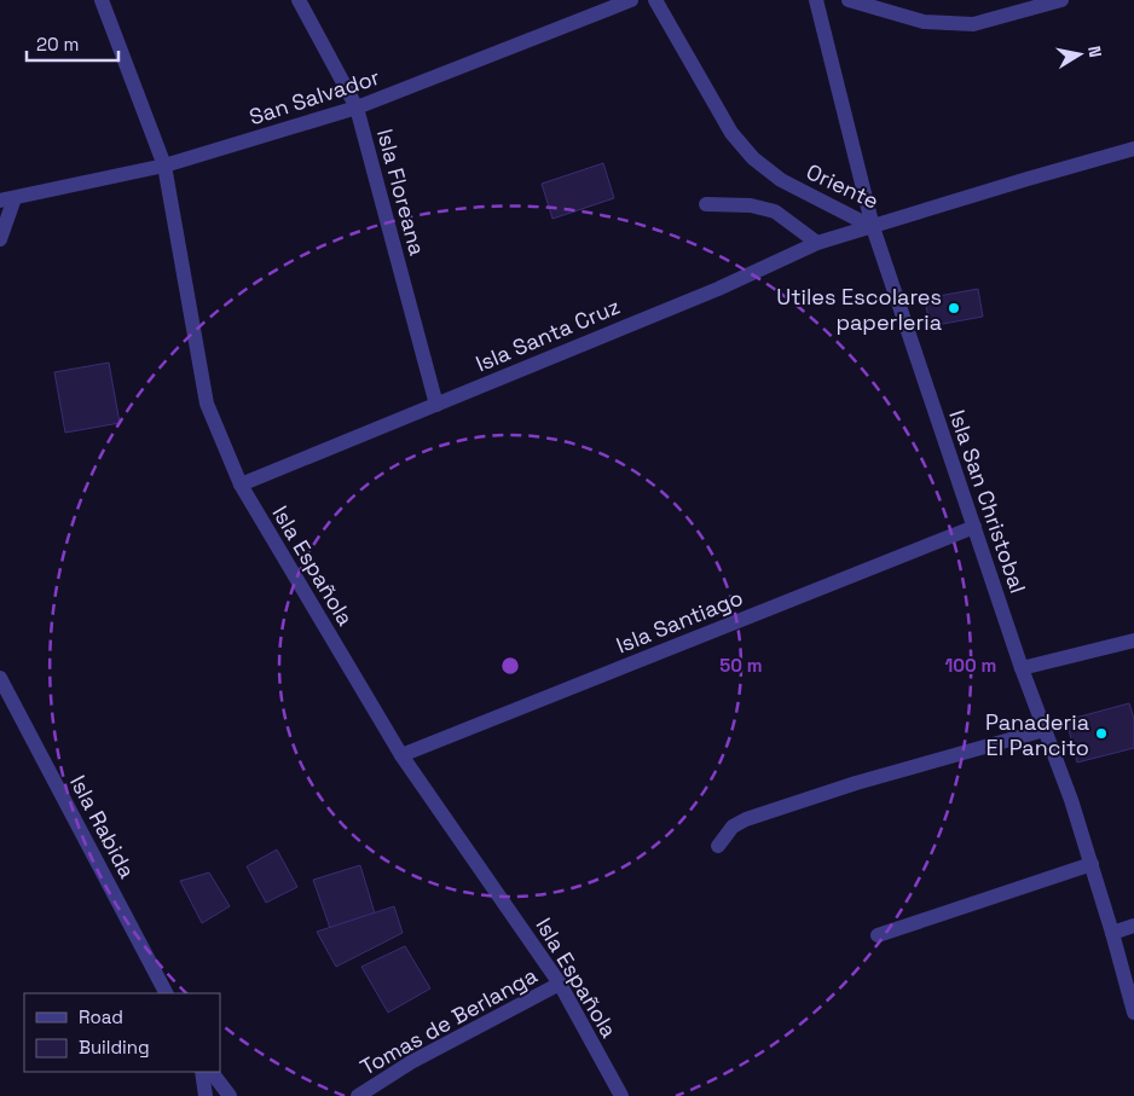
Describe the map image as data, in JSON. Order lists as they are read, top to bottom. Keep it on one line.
{"streets":{"street":["San Salvador","Oriente","Isla Floreana","Isla Santa Cruz","Isla San Christobal","Isla Española","Isla Santiago","Isla Rabida","Tomas de Berlanga"]},"crossings":[["San Salvador","Isla Floreana"],["San Salvador","Isla Española"],["Oriente","Isla Santa Cruz"],["Oriente","Isla San Christobal"],["Isla Floreana","Isla Santa Cruz"],["Isla Santa Cruz","Isla San Christobal"],["Isla Santa Cruz","Isla Española"],["Isla San Christobal","Isla Santiago"],["Isla Española","Isla Santiago"],["Isla Española","Tomas de Berlanga"]],"places":["Utiles Escolares paperleria","Panaderia El Pancito"],"legend":["Road","Building"],"scale_bar":"20 m","north":"right","rings":["50 m","100 m"]}
